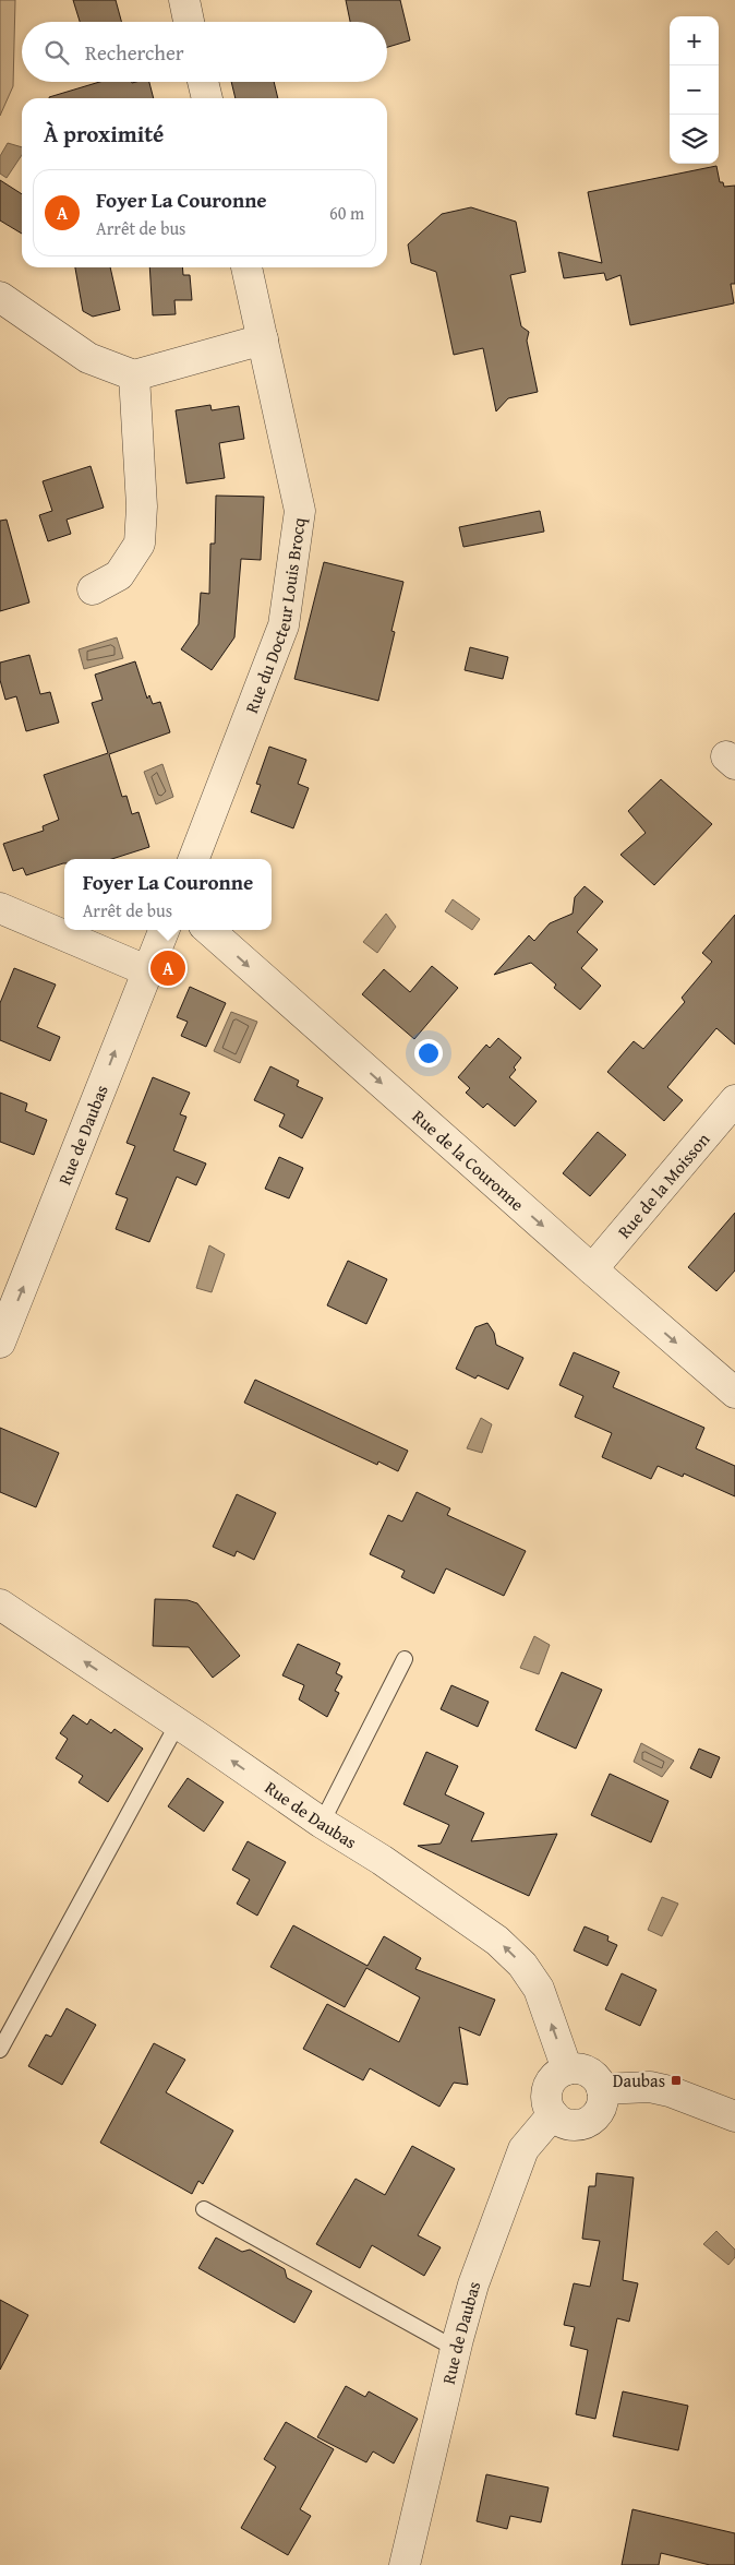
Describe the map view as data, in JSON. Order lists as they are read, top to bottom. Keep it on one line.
{"streets":{"street":["Rue du Docteur Louis Brocq","Rue de Daubas","Rue de la Couronne","Rue de la Moisson"]},"crossings":[["Rue de la Couronne","Rue de la Moisson"]],"one_way":["Rue de Daubas","Rue de la Couronne"],"places":{"transit":["Daubas"]},"page":{"map_buttons":["+","−"],"search":"Rechercher","heading":"À proximité","list":[{"mark":"A","name":"Foyer La Couronne","note":"Arrêt de bus","value":"60 m"}],"popup":["Foyer La Couronne","Arrêt de bus"],"pins":"A"}}
